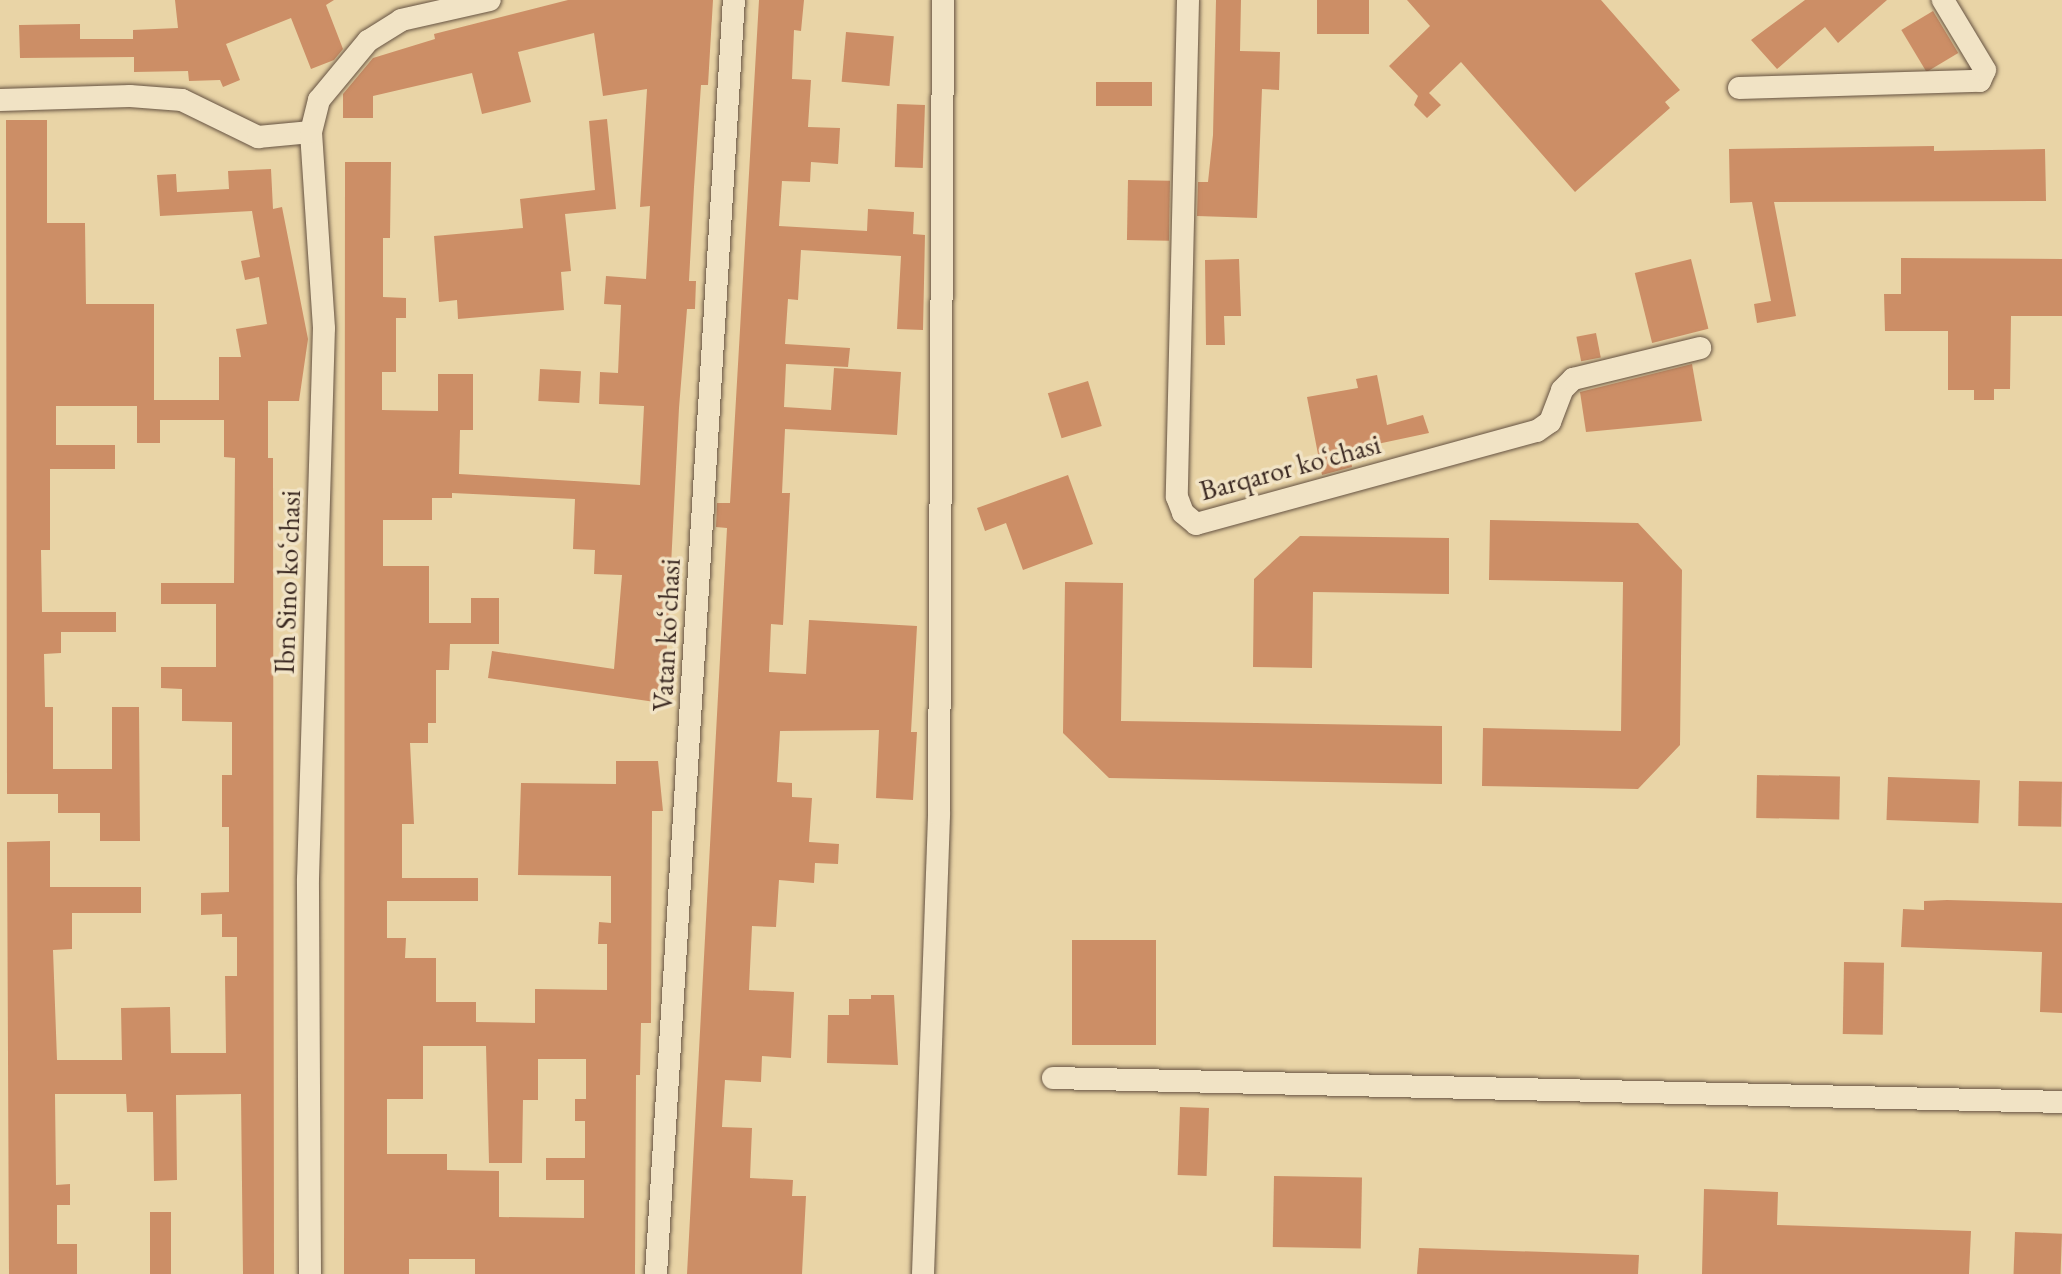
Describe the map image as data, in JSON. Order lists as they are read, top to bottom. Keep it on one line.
{"streets":{"street":["Barqaror koʻchasi","Ibn Sino koʻchasi","Vatan koʻchasi"]}}
